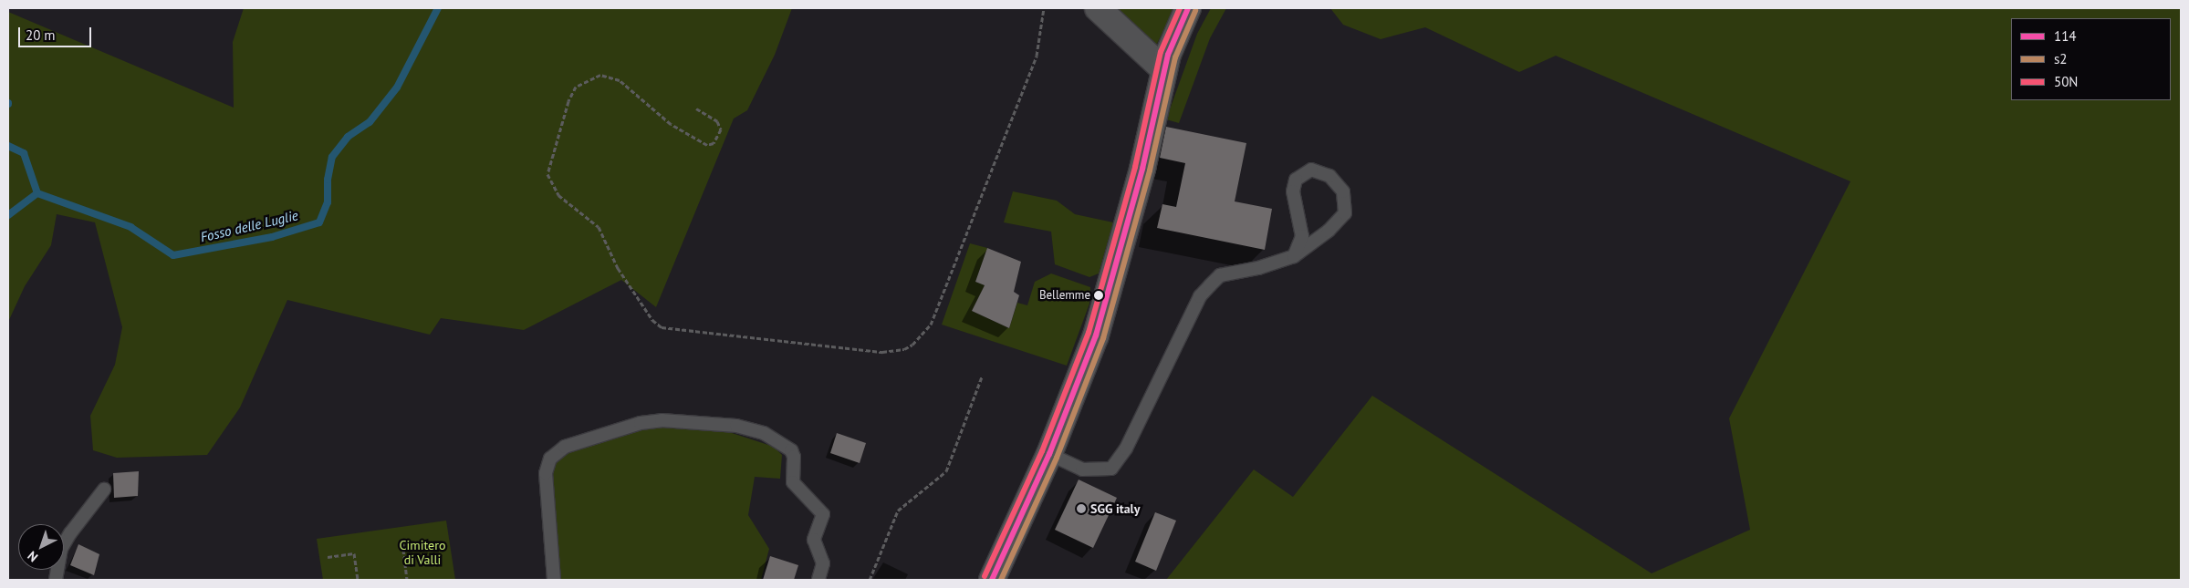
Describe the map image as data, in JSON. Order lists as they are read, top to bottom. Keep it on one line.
{"water":["Fosso delle Luglie"],"parks":["Cimitero di Valli"],"places":["Bellemme","SGG italy"],"lines":["transit line 114","transit line 50N","transit line s2"],"legend":["114","s2","50N"],"scale_bar":"20 m","north":"bottom left"}
